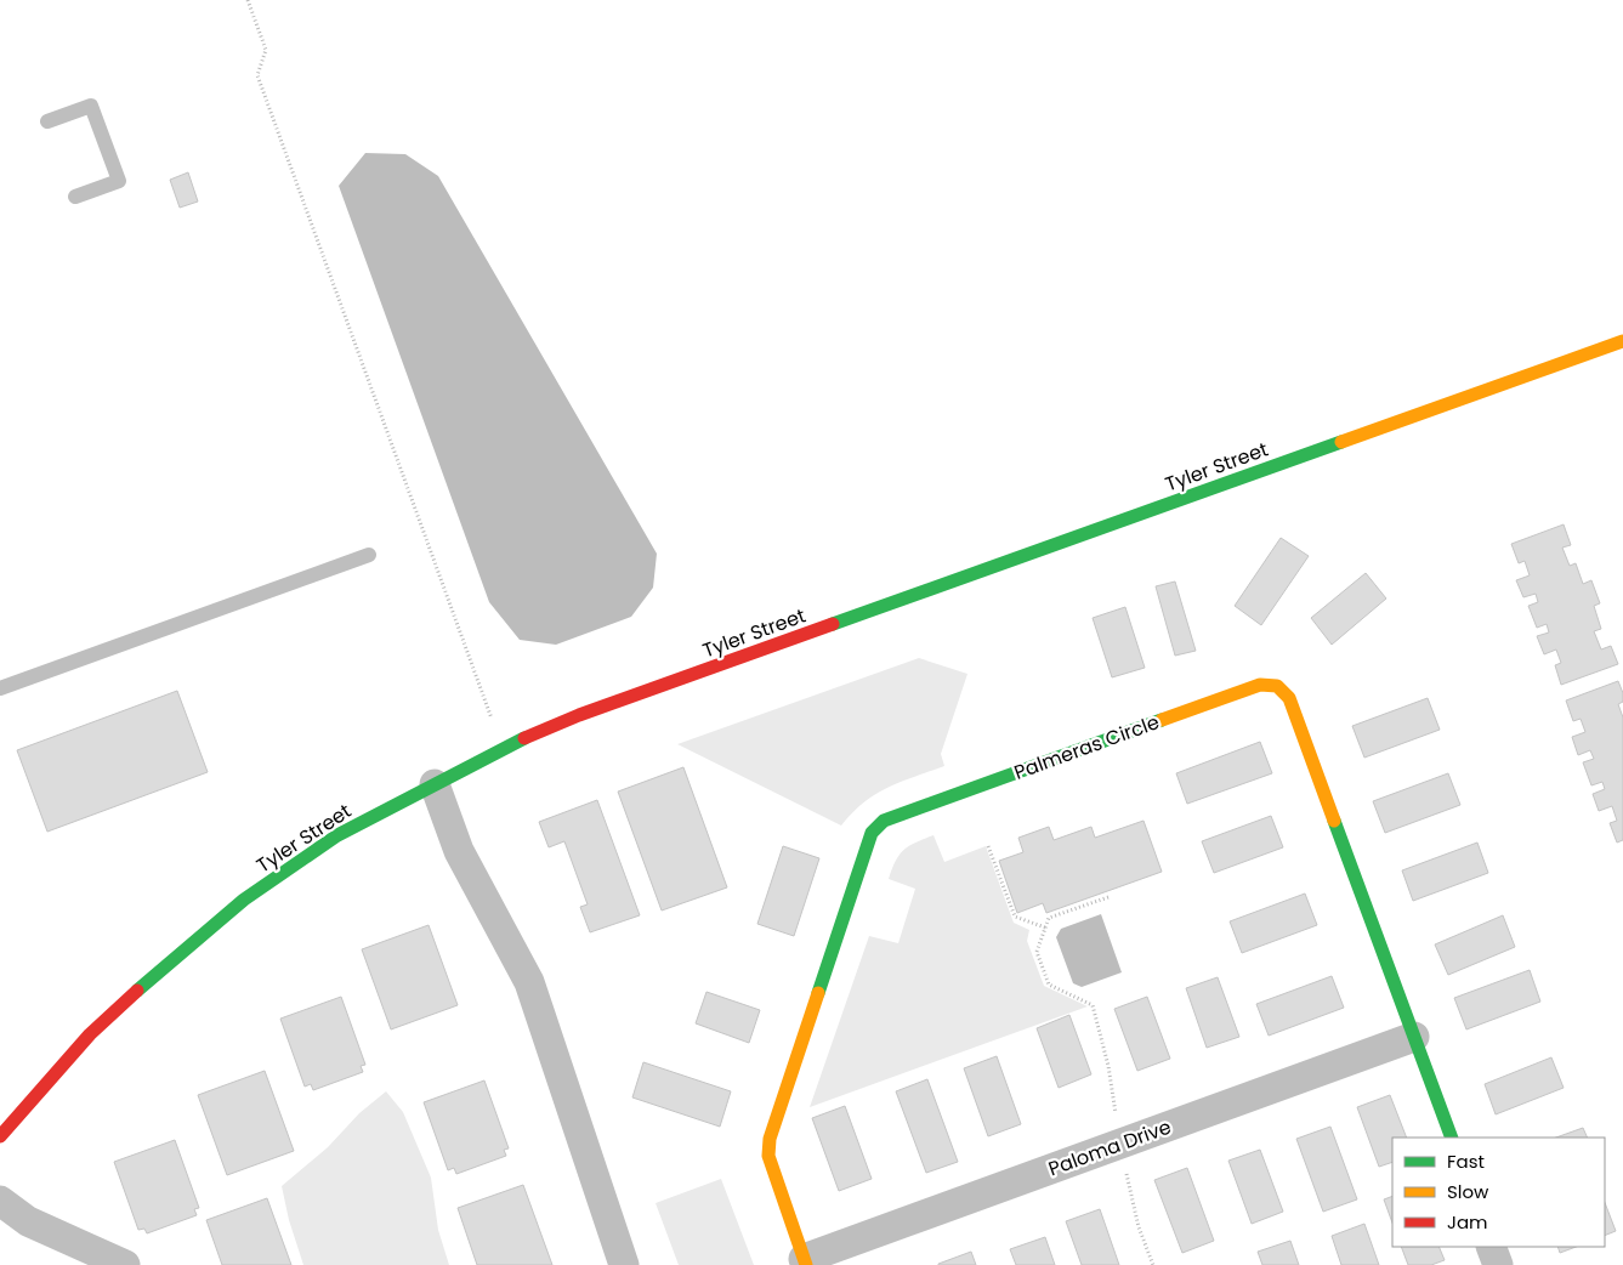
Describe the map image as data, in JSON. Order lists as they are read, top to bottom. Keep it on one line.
{"streets":{"street":["Tyler Street","Palmeras Circle","Paloma Drive"]},"crossings":[["Palmeras Circle","Paloma Drive"]],"legend":["Fast","Slow","Jam"]}
